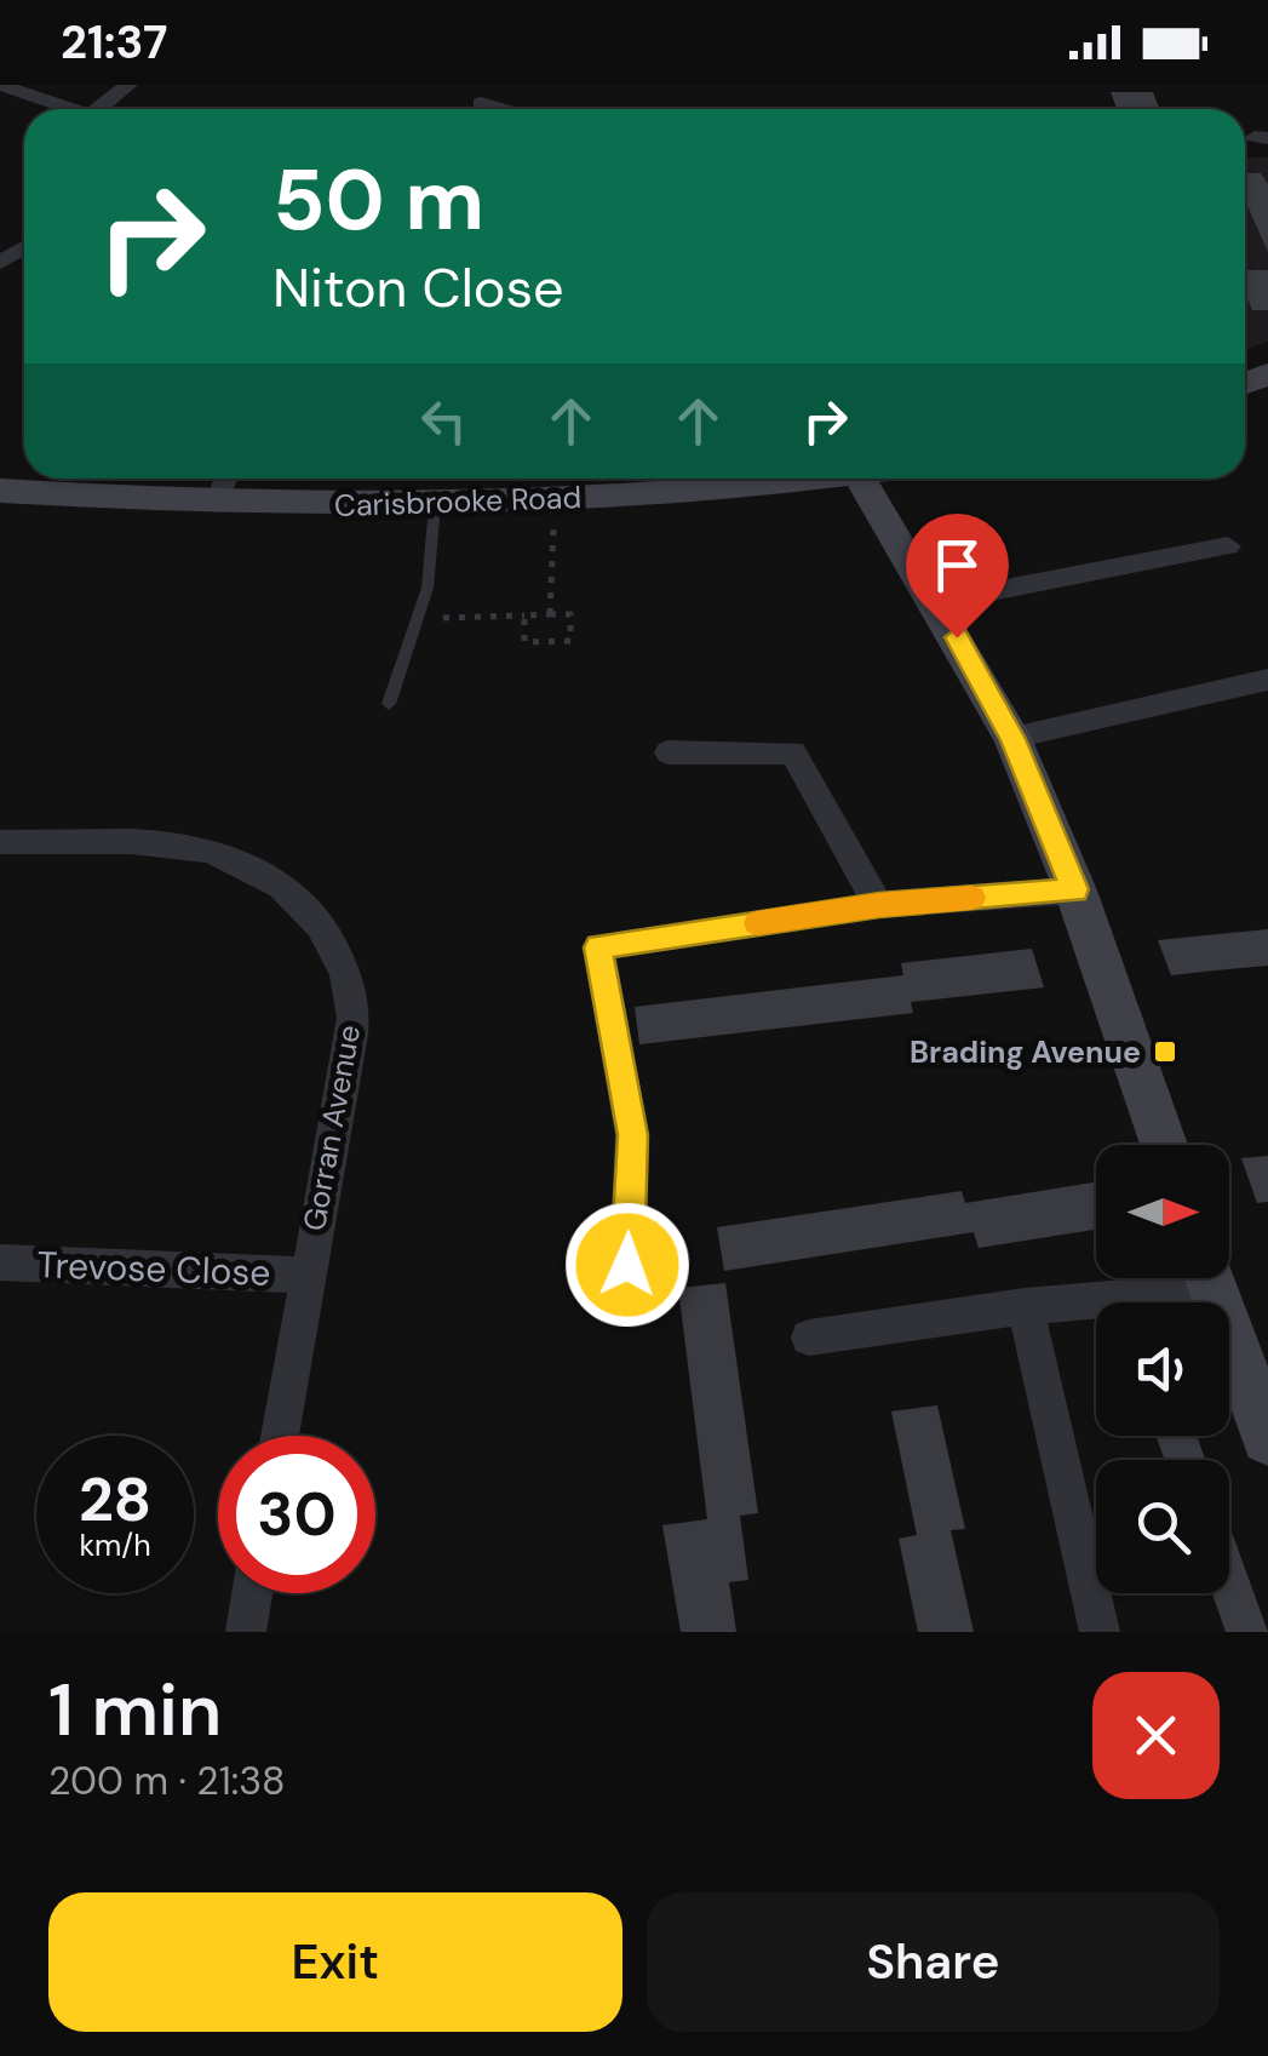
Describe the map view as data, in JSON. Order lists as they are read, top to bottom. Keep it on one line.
{"streets":{"street":["Carisbrooke Road","Gorran Avenue","Trevose Close"]},"crossings":[["Gorran Avenue","Trevose Close"]],"places":{"transit":["Brading Avenue"]},"north":"right","page":{"status":"21:37","turn":["50 m","Niton Close"],"speed":"28 km/h","limit":"30","heading":["1 min","200 m · 21:38"],"buttons":["Exit","Share"]}}
